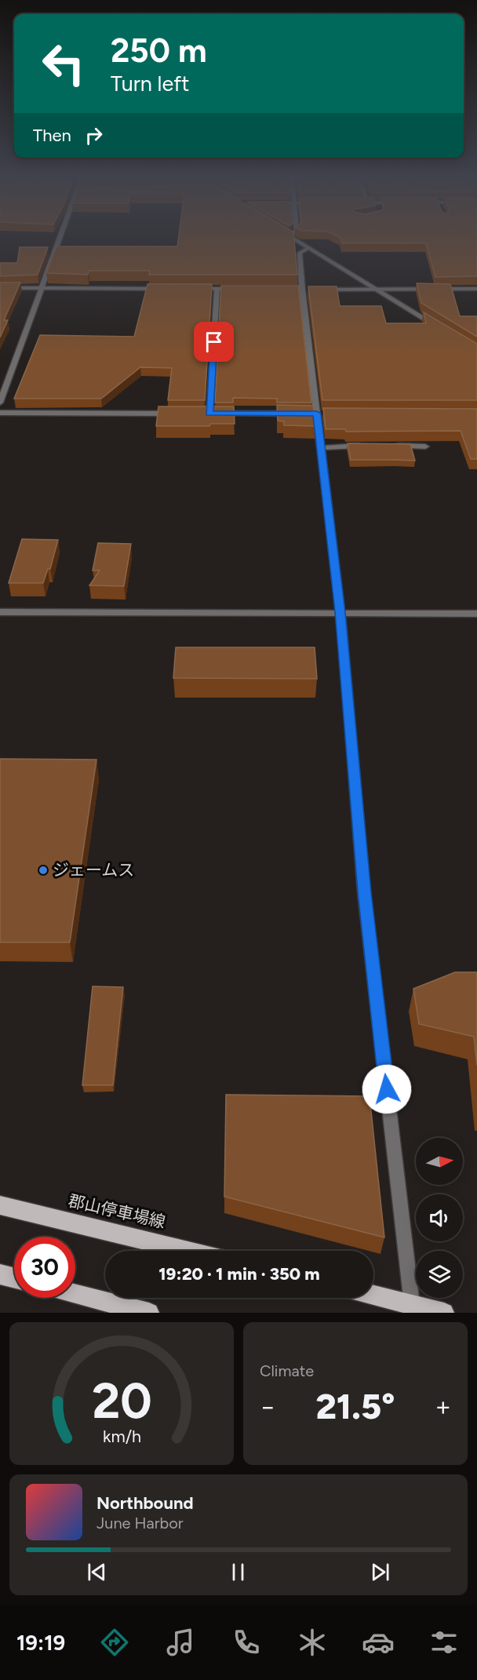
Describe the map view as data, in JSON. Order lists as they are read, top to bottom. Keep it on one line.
{"streets":{"main road":["郡山停車場線"]},"places":["ジェームス"],"north":"right","page":{"turn":["250 m","Turn left"],"then":"Then","limit":"30","trip":"19:20 · 1 min · 350 m","tile":"Climate","heat":["−","21.5°","+"],"song":["Northbound","June Harbor"],"tabs":"19:19","gauge":["20","km/h"]}}
